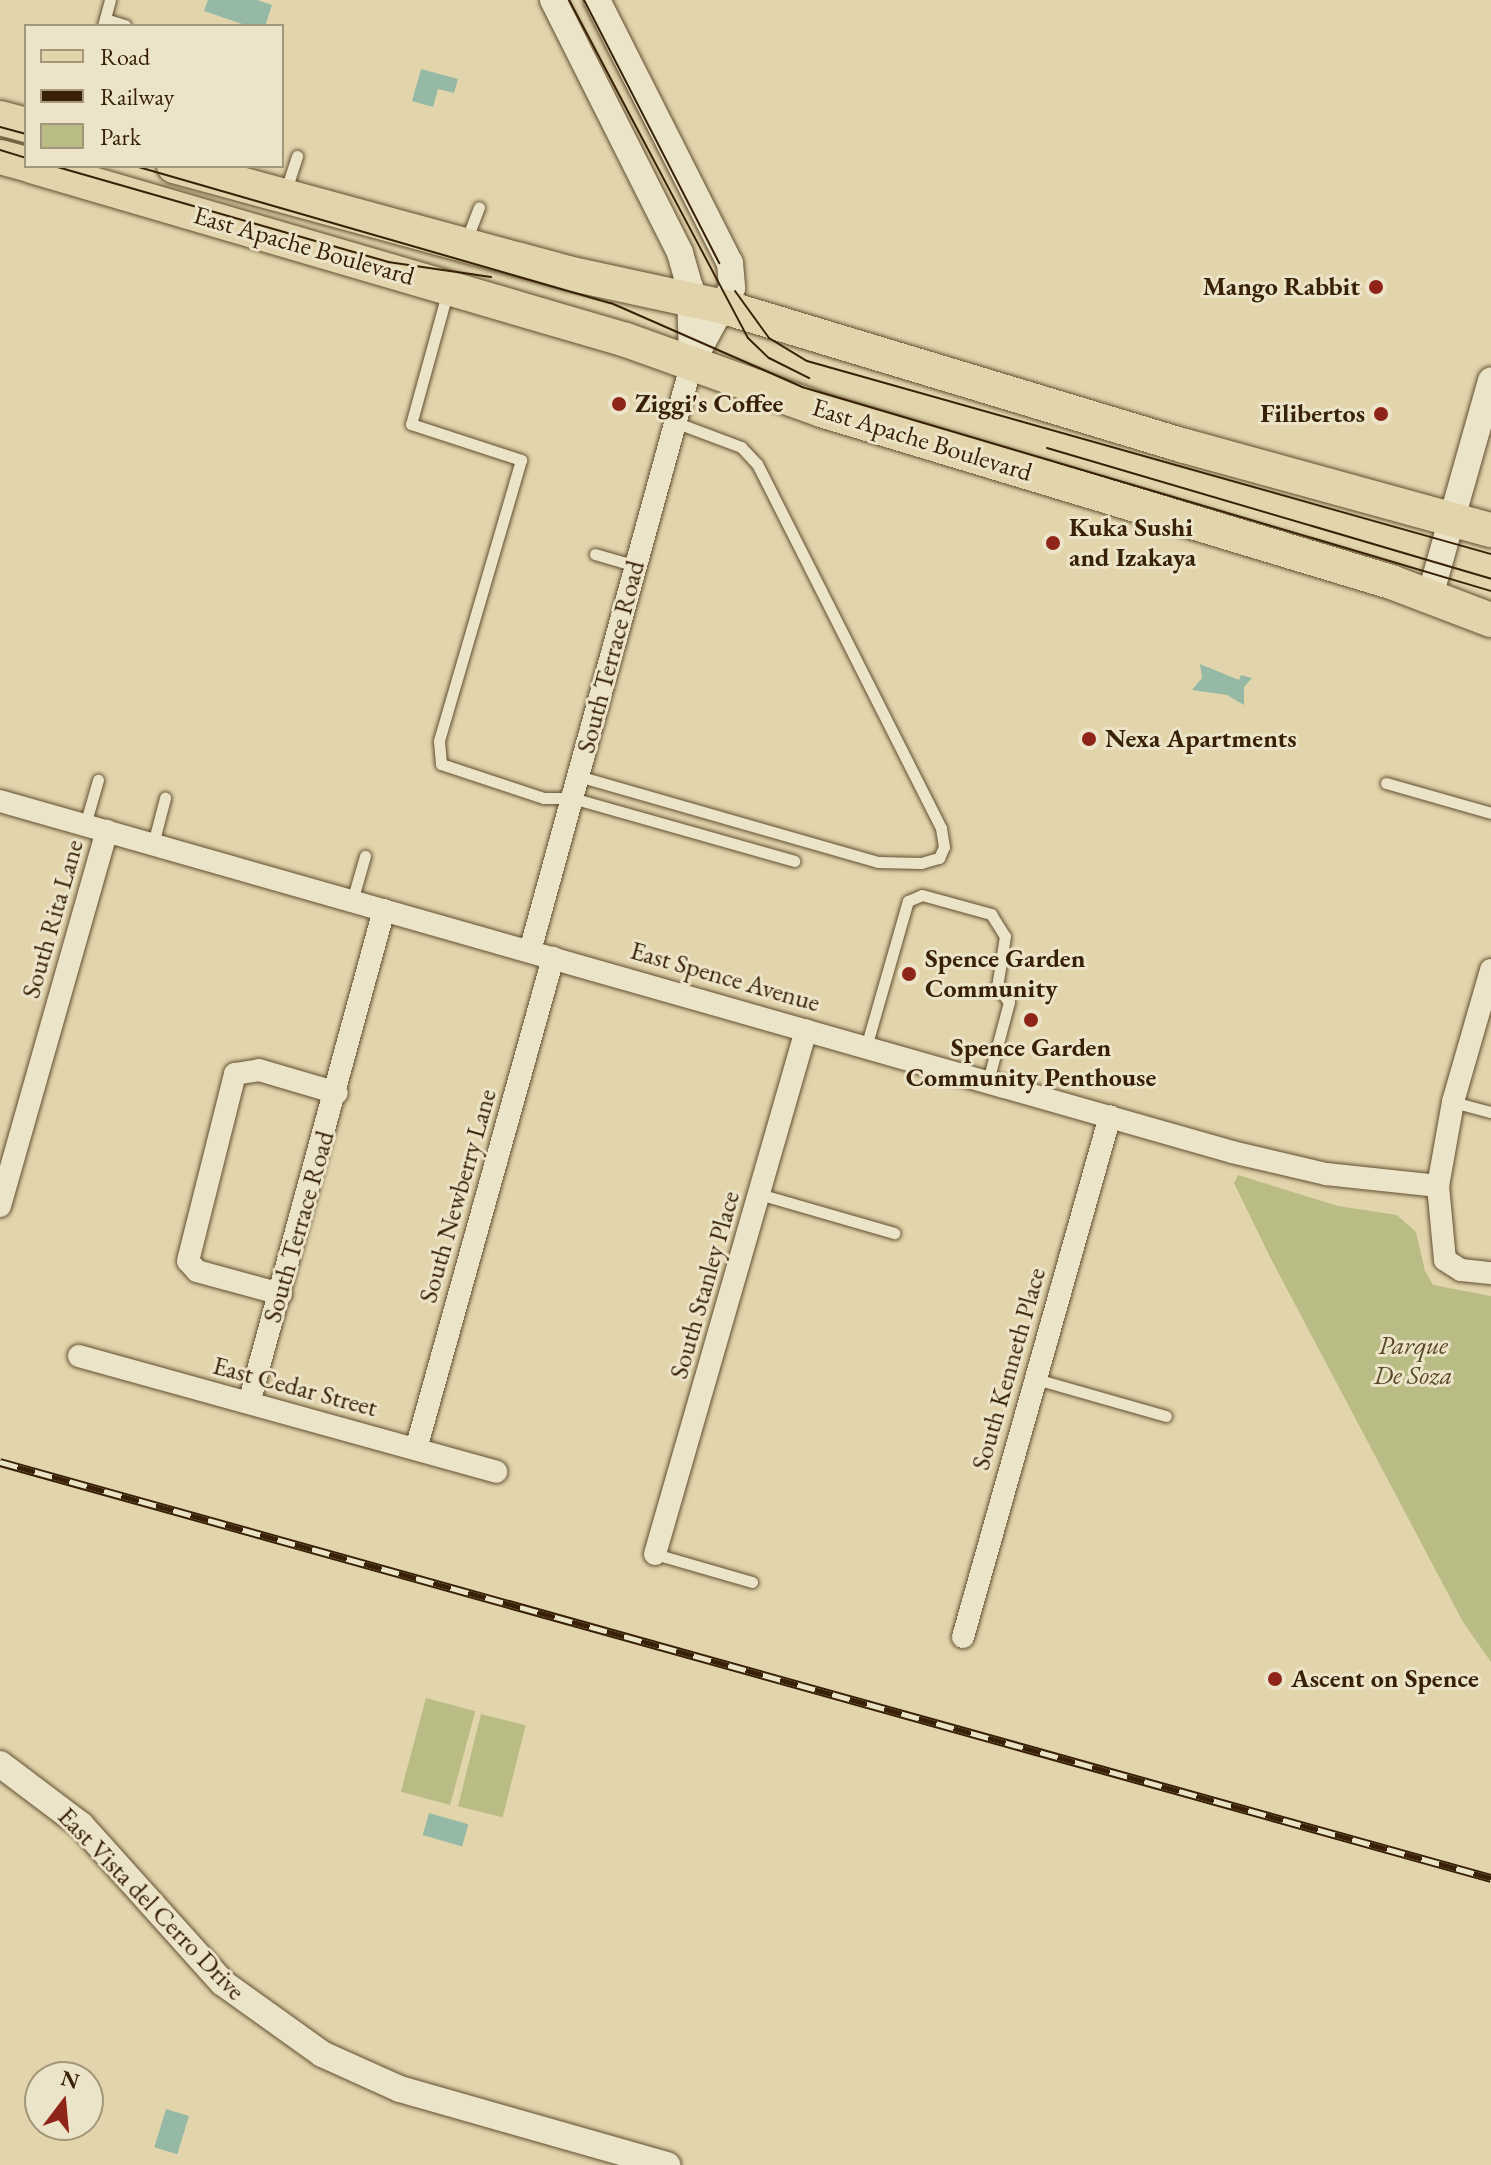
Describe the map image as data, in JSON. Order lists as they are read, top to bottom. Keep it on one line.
{"streets":{"main road":["East Apache Boulevard"],"street":["South Terrace Road","South Rita Lane","East Spence Avenue","South Newberry Lane","South Stanley Place","South Kenneth Place","East Cedar Street","East Vista del Cerro Drive"]},"crossings":[["East Apache Boulevard","South Terrace Road"],["South Terrace Road","East Spence Avenue"],["South Terrace Road","East Cedar Street"],["South Rita Lane","East Spence Avenue"],["East Spence Avenue","South Newberry Lane"],["East Spence Avenue","South Stanley Place"],["East Spence Avenue","South Kenneth Place"],["South Newberry Lane","East Cedar Street"]],"parks":["Parque De Soza"],"places":["Mango Rabbit","Ziggi's Coffee","Filibertos","Kuka Sushi and Izakaya","Nexa Apartments","Spence Garden Community","Spence Garden Community Penthouse","Ascent on Spence"],"legend":["Road","Railway","Park"],"north":"top"}
